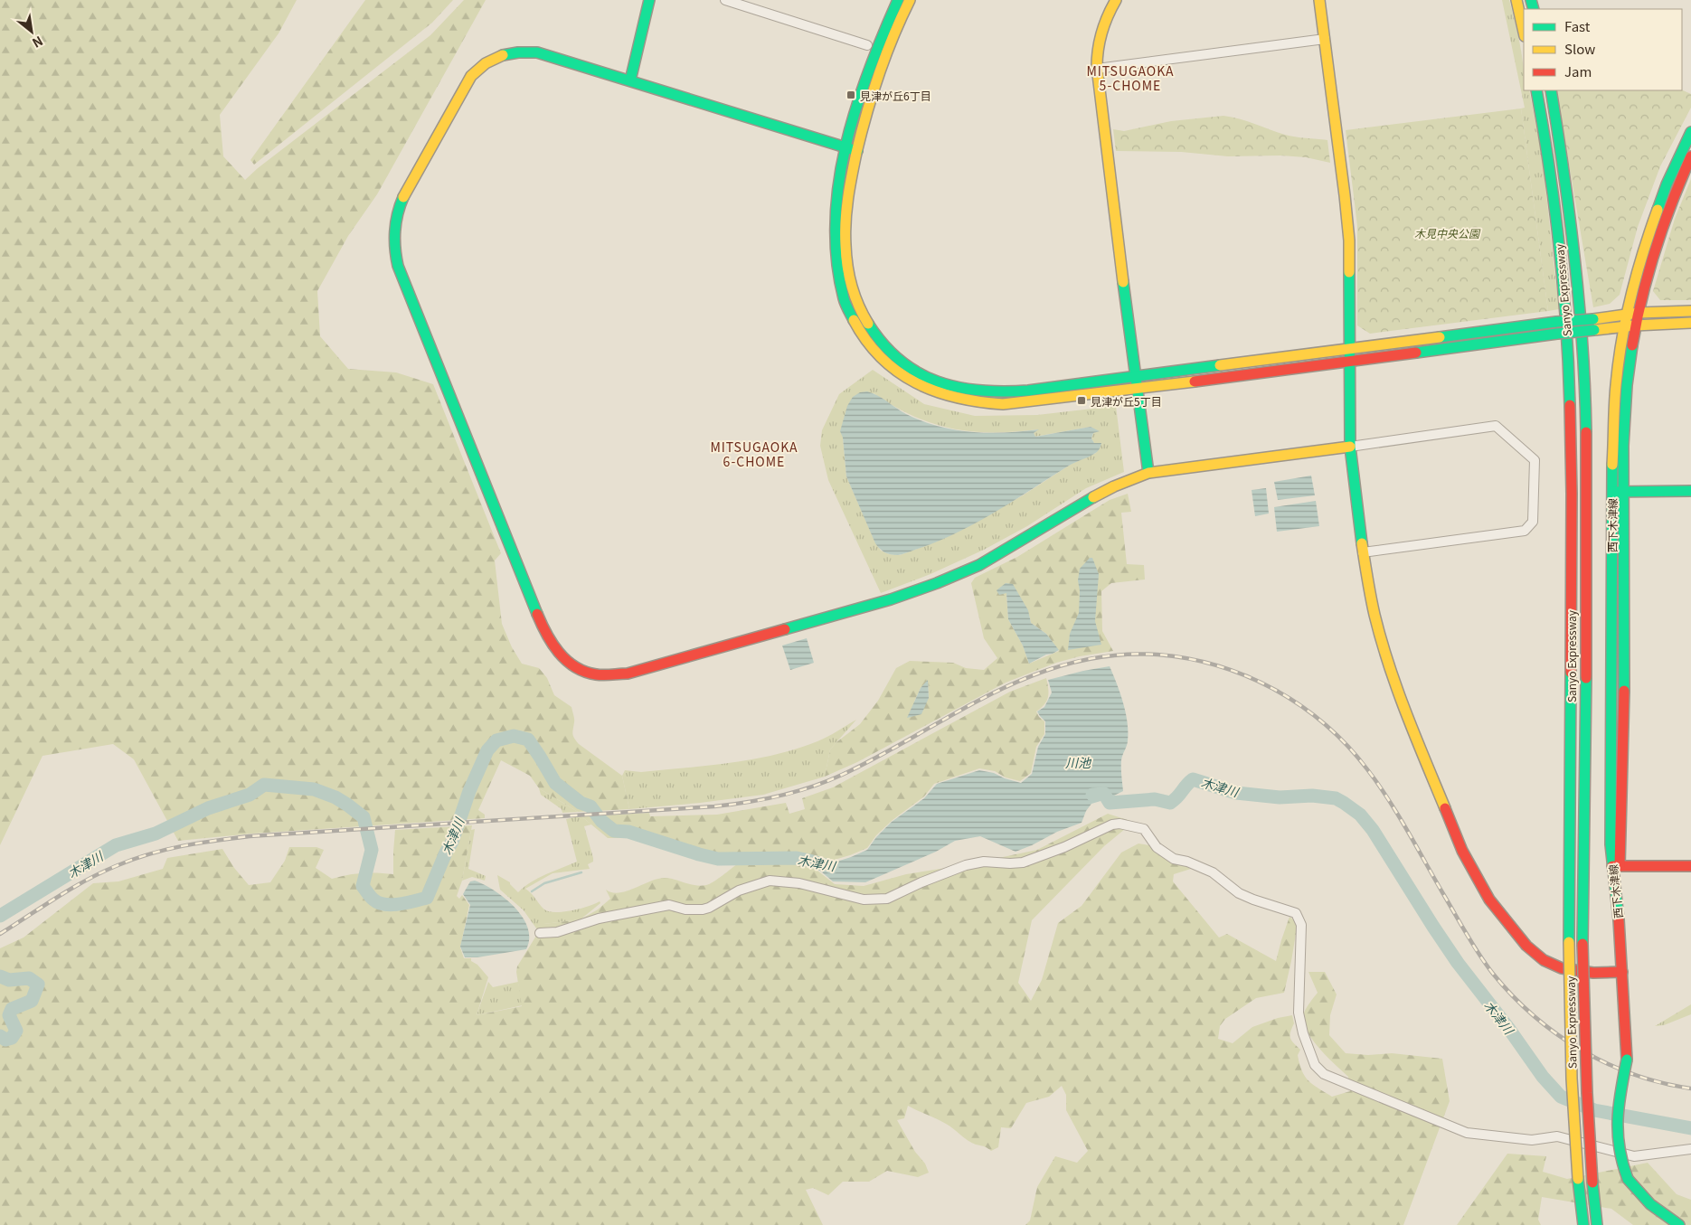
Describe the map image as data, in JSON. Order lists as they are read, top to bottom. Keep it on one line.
{"streets":{"main road":["Sanyo Expressway","西下木津線"]},"districts":["MITSUGAOKA 5-CHOME","MITSUGAOKA 6-CHOME"],"water":["川池","木津川"],"parks":["木見中央公園"],"places":{"transit":["見津が丘6丁目","見津が丘5丁目"]},"legend":["Fast","Slow","Jam"],"north":"bottom right"}
